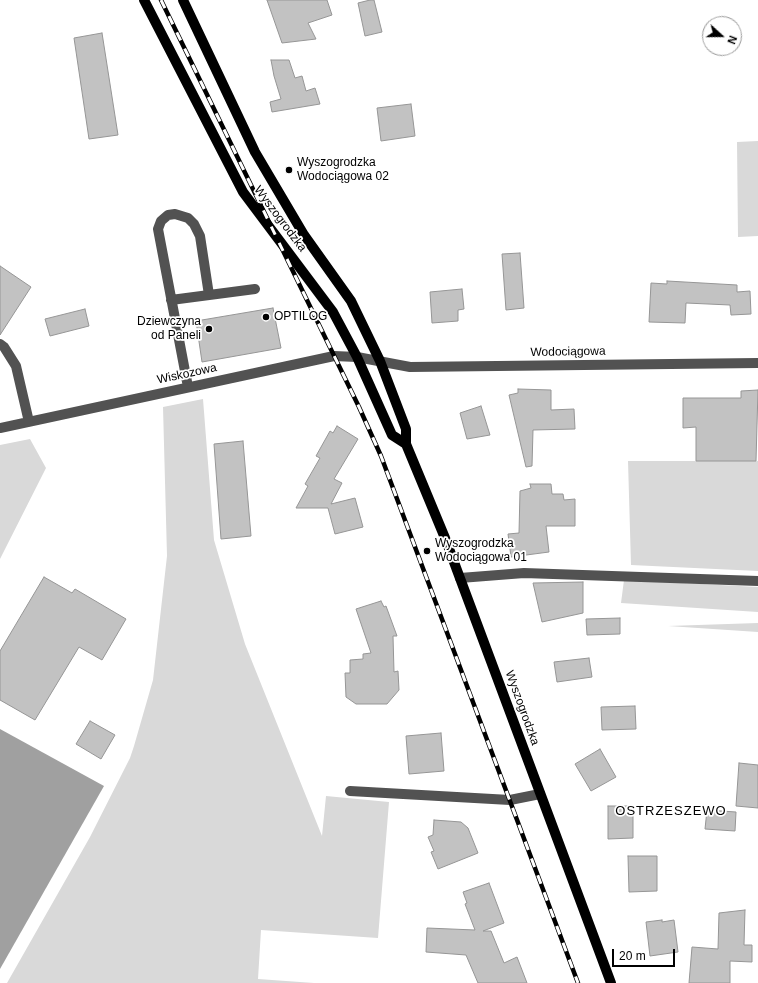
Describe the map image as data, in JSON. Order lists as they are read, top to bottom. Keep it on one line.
{"streets":{"main road":["Wyszogrodzka"],"street":["Wodociągowa","Wiskozowa"]},"crossings":[["Wyszogrodzka","Wodociągowa"],["Wyszogrodzka","Wiskozowa"],["Wodociągowa","Wiskozowa"]],"districts":["OSTRZESZEWO"],"places":["Wyszogrodzka Wodociągowa 02","OPTILOG","Dziewczyna od Paneli","Wyszogrodzka Wodociągowa 01"],"scale_bar":"20 m","north":"right"}
